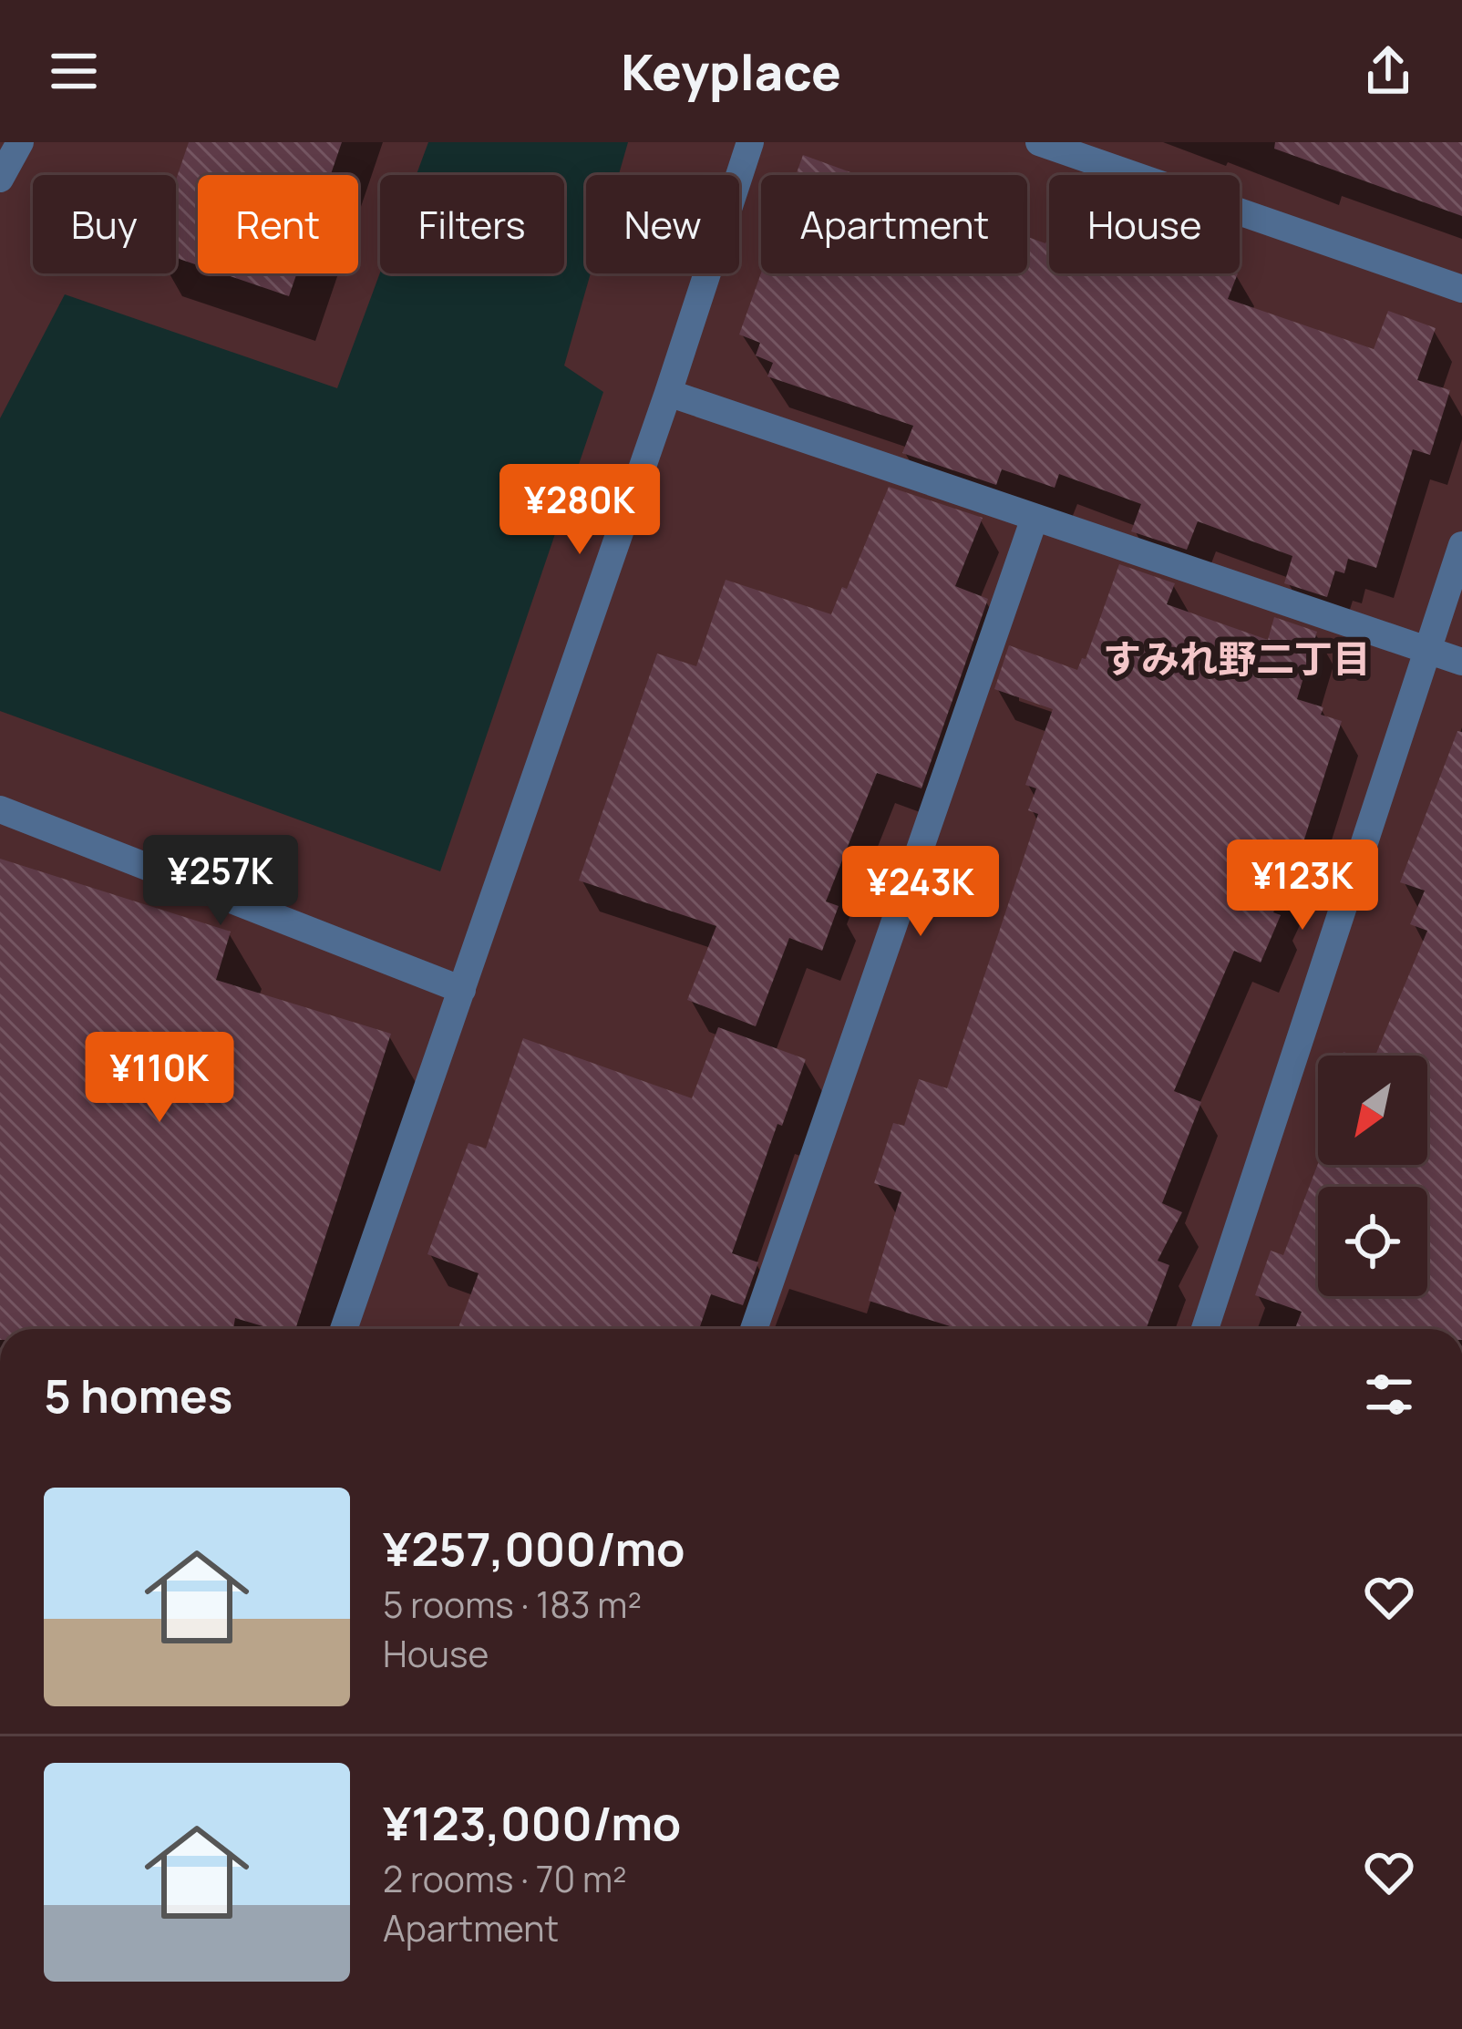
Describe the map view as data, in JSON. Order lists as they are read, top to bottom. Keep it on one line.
{"districts":["すみれ野二丁目"],"north":"bottom left","page":{"header":"Keyplace","chip":["Buy","Rent","Filters","New","Apartment","House"],"price":["¥280K","¥257K","¥123K","¥243K","¥110K"],"heading":"5 homes","list":[{"name":"¥257,000/mo","note":"5 rooms · 183 m² · House"},{"name":"¥123,000/mo","note":"2 rooms · 70 m² · Apartment"}]}}
